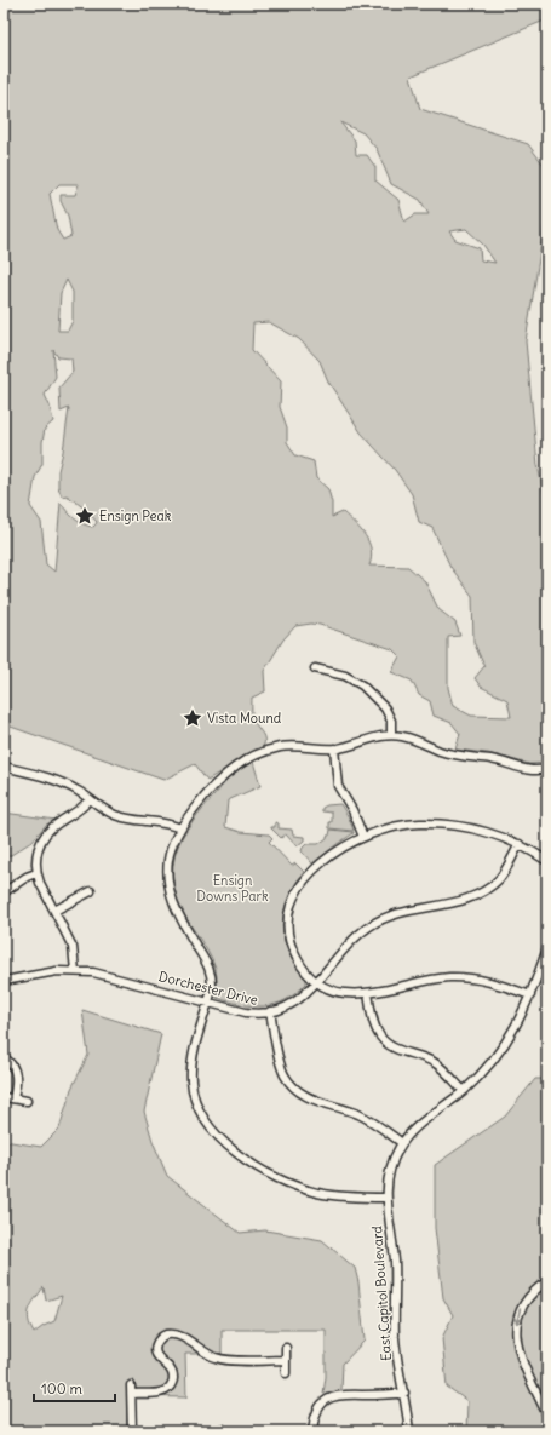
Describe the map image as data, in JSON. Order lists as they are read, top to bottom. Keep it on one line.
{"streets":{"street":["Dorchester Drive","East Capitol Boulevard"]},"parks":["Ensign Downs Park"],"places":{"place":["Ensign Peak","Vista Mound"]},"scale_bar":"100 m"}
